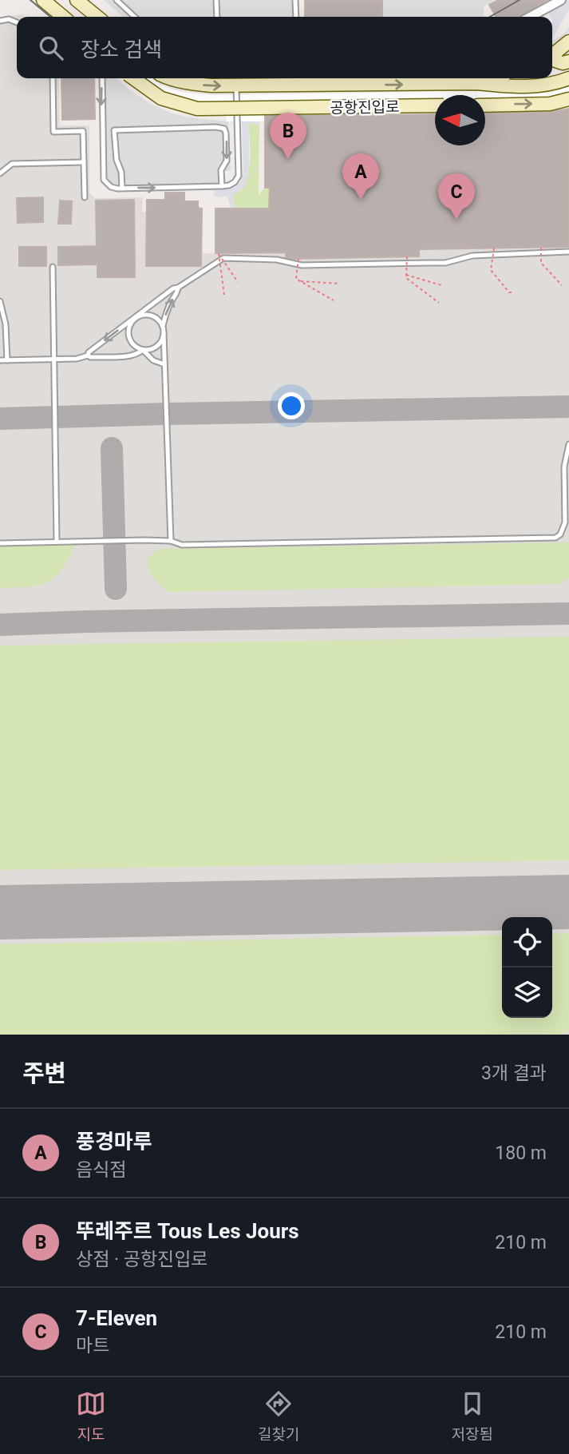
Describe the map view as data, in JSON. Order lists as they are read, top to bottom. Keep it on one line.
{"streets":{"main road":["공항진입로"]},"north":"left","page":{"search":"장소 검색","pins":["B","A","C"],"heading":["주변","3개 결과"],"list":[{"mark":"A","name":"풍경마루","note":"음식점","value":"180 m"},{"mark":"B","name":"뚜레주르 Tous Les Jours","note":"상점 · 공항진입로","value":"210 m"},{"mark":"C","name":"7-Eleven","note":"마트","value":"210 m"}],"nav":["지도","길찾기","저장됨"]}}
